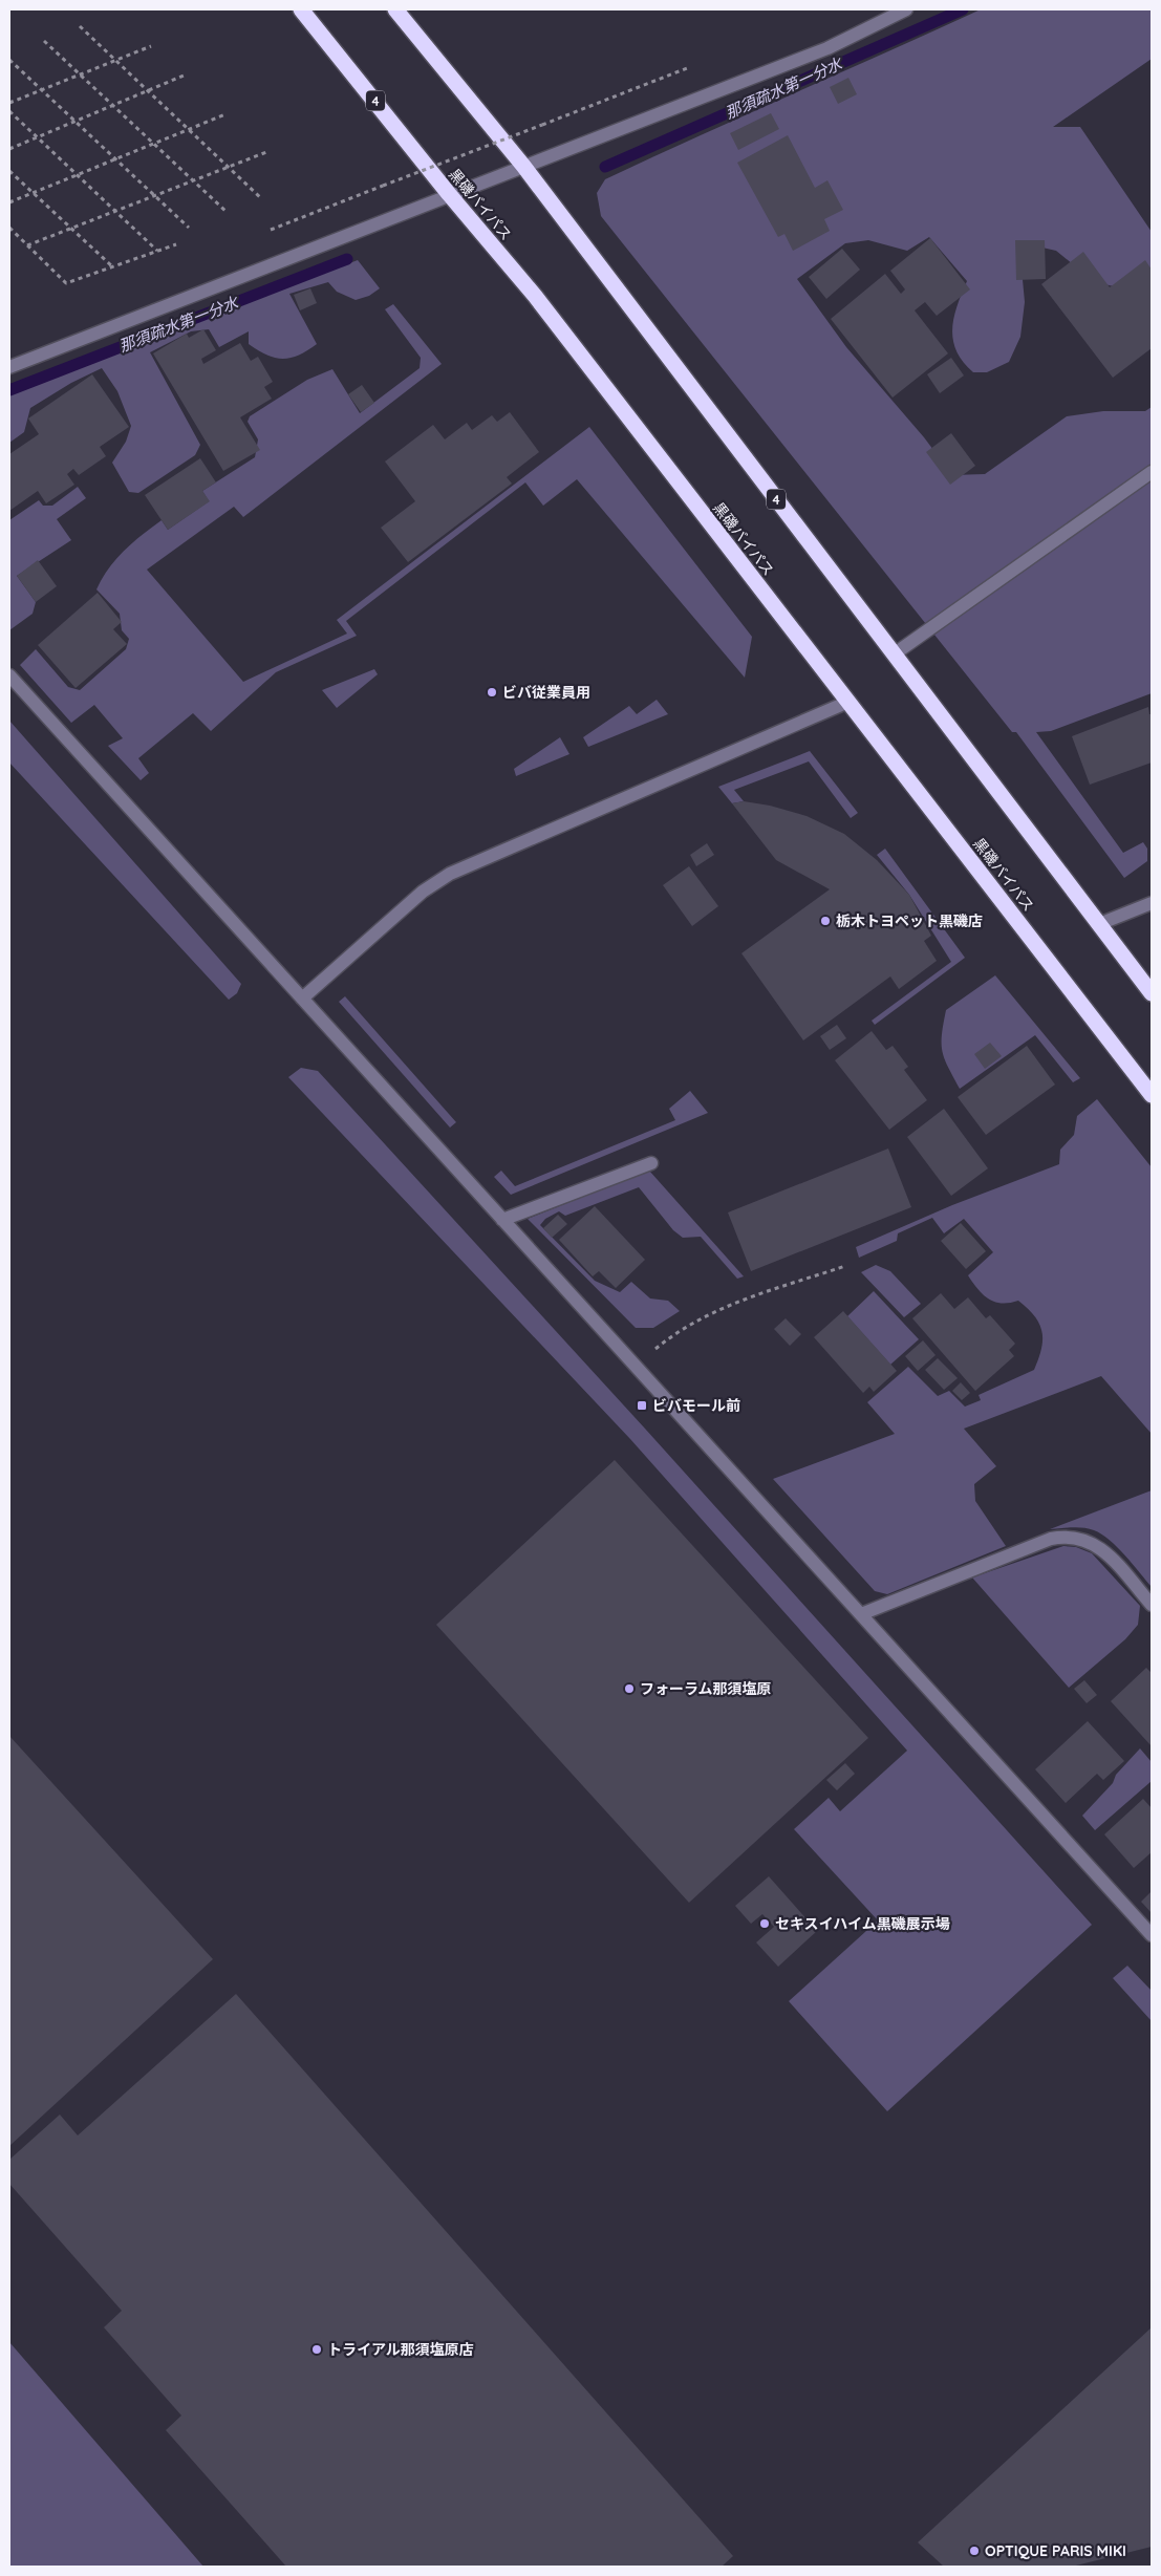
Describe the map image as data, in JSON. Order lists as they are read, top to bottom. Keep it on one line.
{"streets":{"highway":["4","黒磯バイパス"]},"water":["那須疏水第一分水"],"places":{"other":["ビバ従業員用","栃木トヨペット黒磯店","フォーラム那須塩原","セキスイハイム黒磯展示場","トライアル那須塩原店","OPTIQUE PARIS MIKI"],"transit":["ビバモール前"]}}
